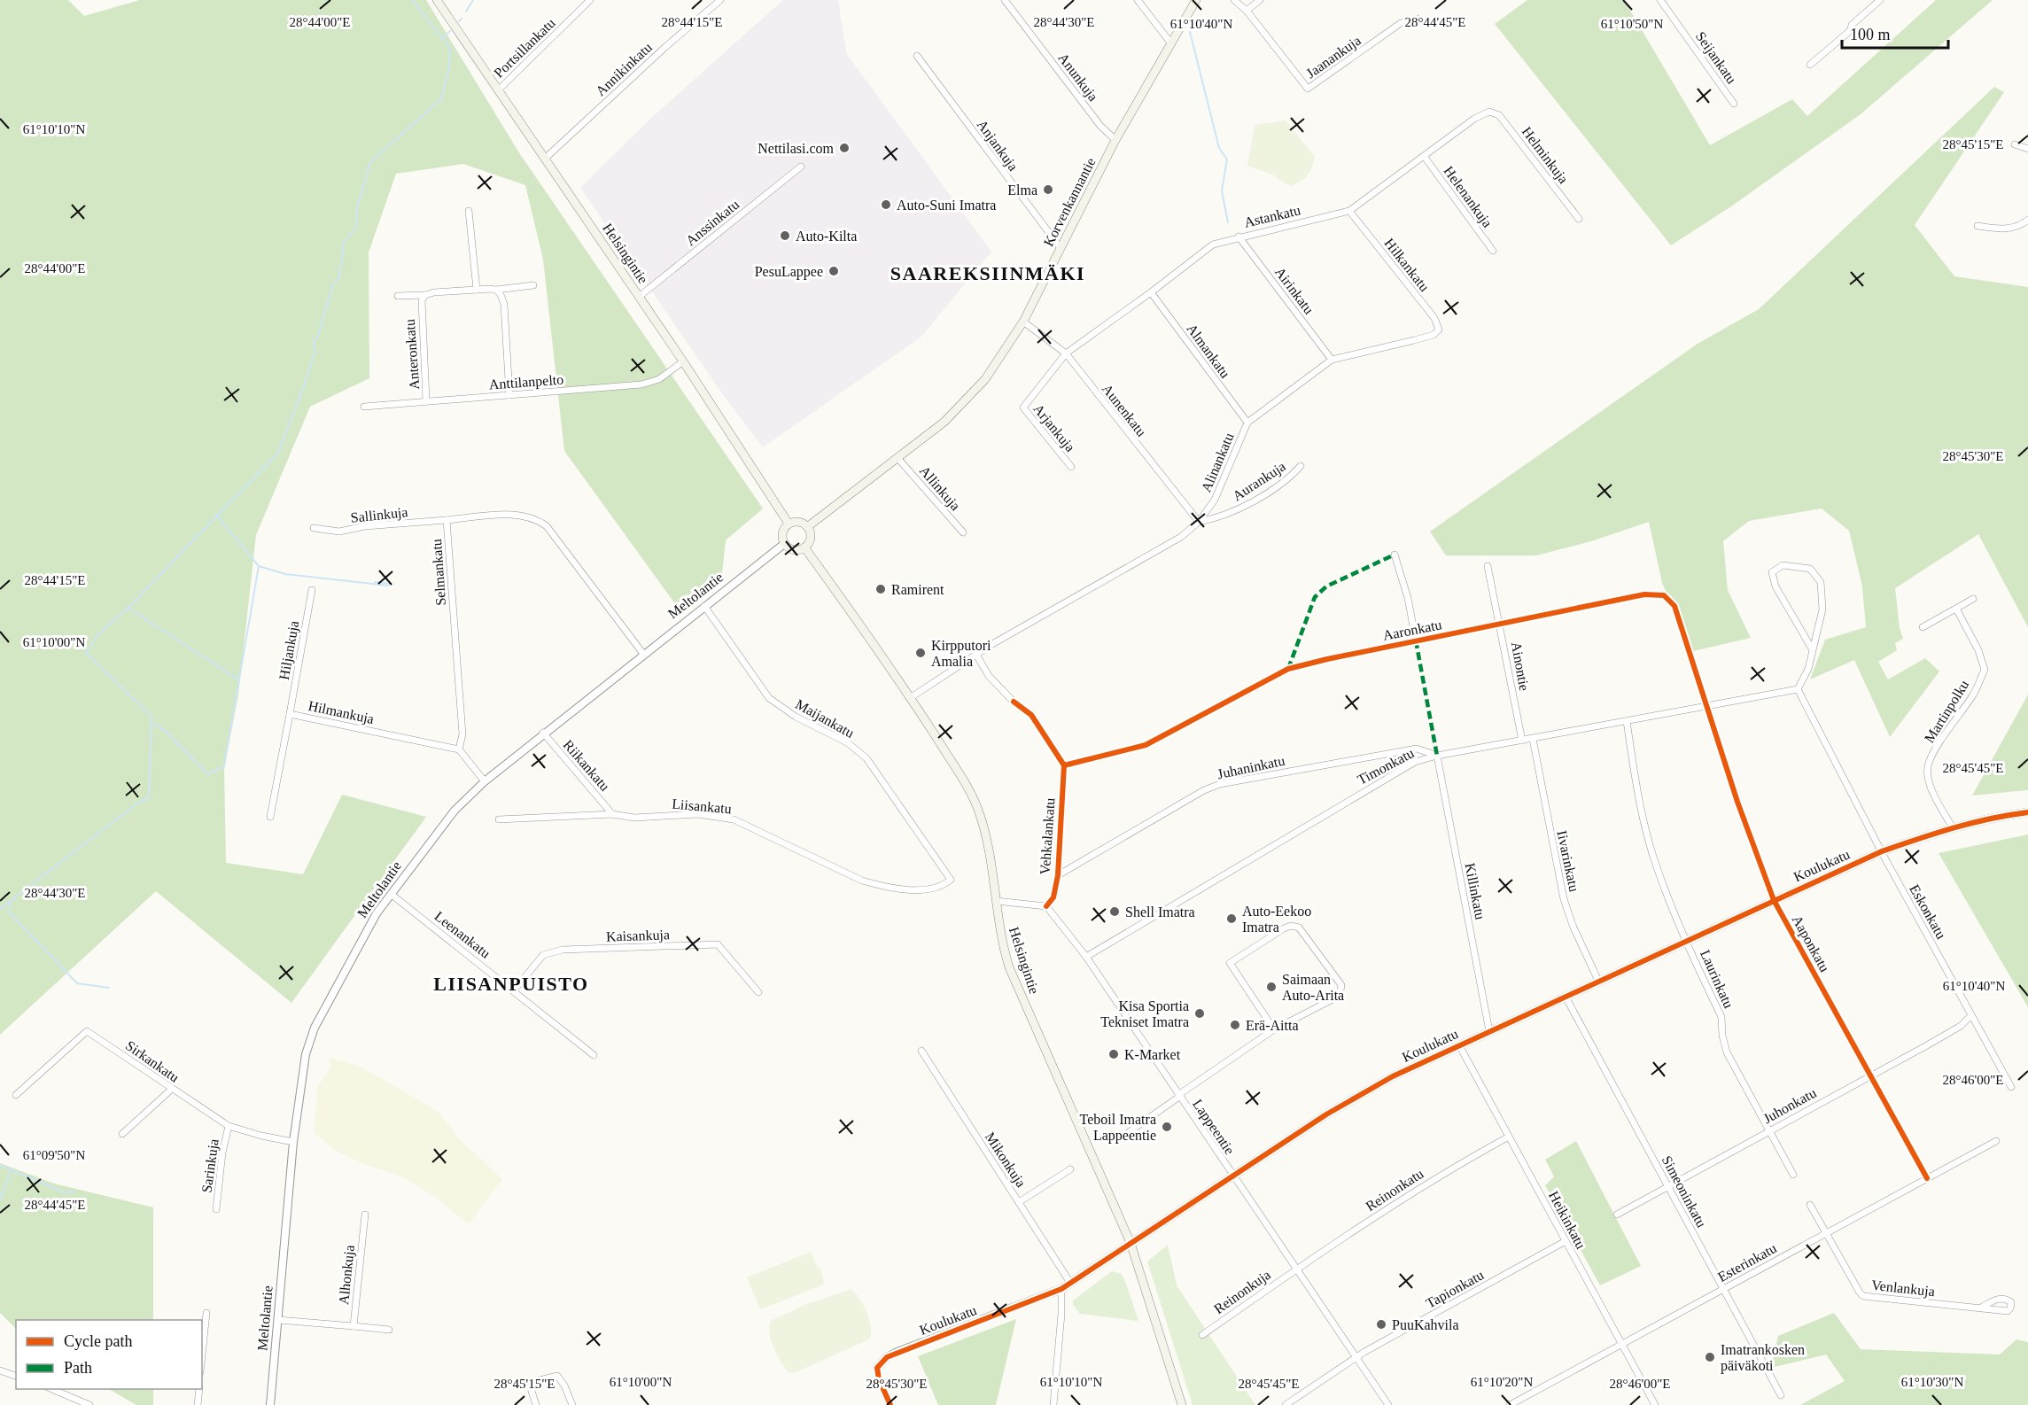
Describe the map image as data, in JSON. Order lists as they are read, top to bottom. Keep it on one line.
{"streets":{"main road":["Korvenkannantie","Helsingintie"],"street":["Portsillankatu","Jaanankuja","Seijankatu","Annikinkatu","Anunkuja","Anjankuja","Helminkuja","Helenankuja","Astankatu","Anssinkatu","Hilkankatu","Airinkatu","Almankatu","Anteronkatu","Anttilanpelto","Aunenkatu","Arjankuja","Alinankatu","Aurankuja","Allinkuja","Sallinkuja","Selmankatu","Meltolantie","Aaronkatu","Hiljankuja","Ainontie","Martinpolku","Hilmankuja","Maijankatu","Riikankatu","Timonkatu","Juhaninkatu","Liisankatu","Vehkalankatu","Iivarinkatu","Koulukatu","Killinkatu","Eskonkatu","Leenankatu","Kaisankuja","Aaponkatu","Laurinkatu","Sirkankatu","Juhonkatu","Lappeentie","Mikonkuja","Sarinkuja","Reinonkatu","Simeoninkatu","Heikinkatu","Esterinkatu","Alhonkuja","Venlankuja","Tapionkatu","Reinonkuja"]},"crossings":[["Portsillankatu","Helsingintie"],["Annikinkatu","Helsingintie"],["Anunkuja","Korvenkannantie"],["Anjankuja","Korvenkannantie"],["Helminkuja","Astankatu"],["Helenankuja","Astankatu"],["Korvenkannantie","Helsingintie"],["Korvenkannantie","Aunenkatu"],["Korvenkannantie","Allinkuja"],["Korvenkannantie","Meltolantie"],["Astankatu","Hilkankatu"],["Astankatu","Airinkatu"],["Astankatu","Almankatu"],["Astankatu","Aunenkatu"],["Astankatu","Arjankuja"],["Anssinkatu","Helsingintie"],["Helsingintie","Anttilanpelto"],["Helsingintie","Alinankatu"],["Helsingintie","Meltolantie"],["Helsingintie","Koulukatu"],["Hilkankatu","Alinankatu"],["Airinkatu","Alinankatu"],["Almankatu","Alinankatu"],["Anteronkatu","Anttilanpelto"],["Aunenkatu","Arjankuja"],["Aunenkatu","Alinankatu"],["Aunenkatu","Aurankuja"],["Alinankatu","Aurankuja"],["Sallinkuja","Selmankatu"],["Selmankatu","Meltolantie"],["Selmankatu","Hilmankuja"],["Meltolantie","Maijankatu"],["Meltolantie","Riikankatu"],["Meltolantie","Leenankatu"],["Meltolantie","Sirkankatu"],["Meltolantie","Alhonkuja"],["Aaronkatu","Ainontie"],["Aaronkatu","Timonkatu"],["Aaronkatu","Vehkalankatu"],["Aaronkatu","Aaponkatu"],["Hiljankuja","Hilmankuja"],["Ainontie","Timonkatu"],["Martinpolku","Koulukatu"],["Maijankatu","Liisankatu"],["Riikankatu","Liisankatu"],["Timonkatu","Juhaninkatu"],["Timonkatu","Iivarinkatu"],["Timonkatu","Killinkatu"],["Timonkatu","Eskonkatu"],["Timonkatu","Aaponkatu"],["Timonkatu","Laurinkatu"],["Timonkatu","Lappeentie"],["Juhaninkatu","Vehkalankatu"],["Juhaninkatu","Killinkatu"],["Vehkalankatu","Lappeentie"],["Iivarinkatu","Koulukatu"],["Koulukatu","Killinkatu"],["Koulukatu","Eskonkatu"],["Koulukatu","Aaponkatu"],["Koulukatu","Laurinkatu"],["Koulukatu","Lappeentie"],["Koulukatu","Mikonkuja"],["Koulukatu","Simeoninkatu"],["Koulukatu","Heikinkatu"],["Eskonkatu","Juhonkatu"],["Leenankatu","Kaisankuja"],["Aaponkatu","Juhonkatu"],["Aaponkatu","Esterinkatu"],["Laurinkatu","Juhonkatu"],["Sirkankatu","Sarinkuja"],["Juhonkatu","Simeoninkatu"],["Lappeentie","Reinonkatu"],["Lappeentie","Tapionkatu"],["Lappeentie","Reinonkuja"],["Reinonkatu","Heikinkatu"],["Reinonkatu","Reinonkuja"],["Simeoninkatu","Esterinkatu"],["Heikinkatu","Esterinkatu"],["Heikinkatu","Tapionkatu"],["Esterinkatu","Venlankuja"]],"districts":["SAAREKSIINMÄKI","LIISANPUISTO"],"places":["Nettilasi.com","Elma","Auto-Suni Imatra","Auto-Kilta","PesuLappee","Ramirent","Kirpputori Amalia","Shell Imatra","Auto-Eekoo Imatra","Saimaan Auto-Arita","Kisa Sportia Tekniset Imatra","Erä-Aitta","K-Market","Teboil Imatra Lappeentie","PuuKahvila","Imatrankosken päiväkoti"],"legend":["Cycle path","Path"],"scale_bar":"100 m","coordinates":["28°44'00\"E","28°44'15\"E","28°44'30\"E","28°44'45\"E","61°10'40\"N","61°10'50\"N","61°10'10\"N","28°45'15\"E","28°45'30\"E","61°10'00\"N","28°45'45\"E","28°46'00\"E","61°09'50\"N","61°10'20\"N","61°10'30\"N"]}
